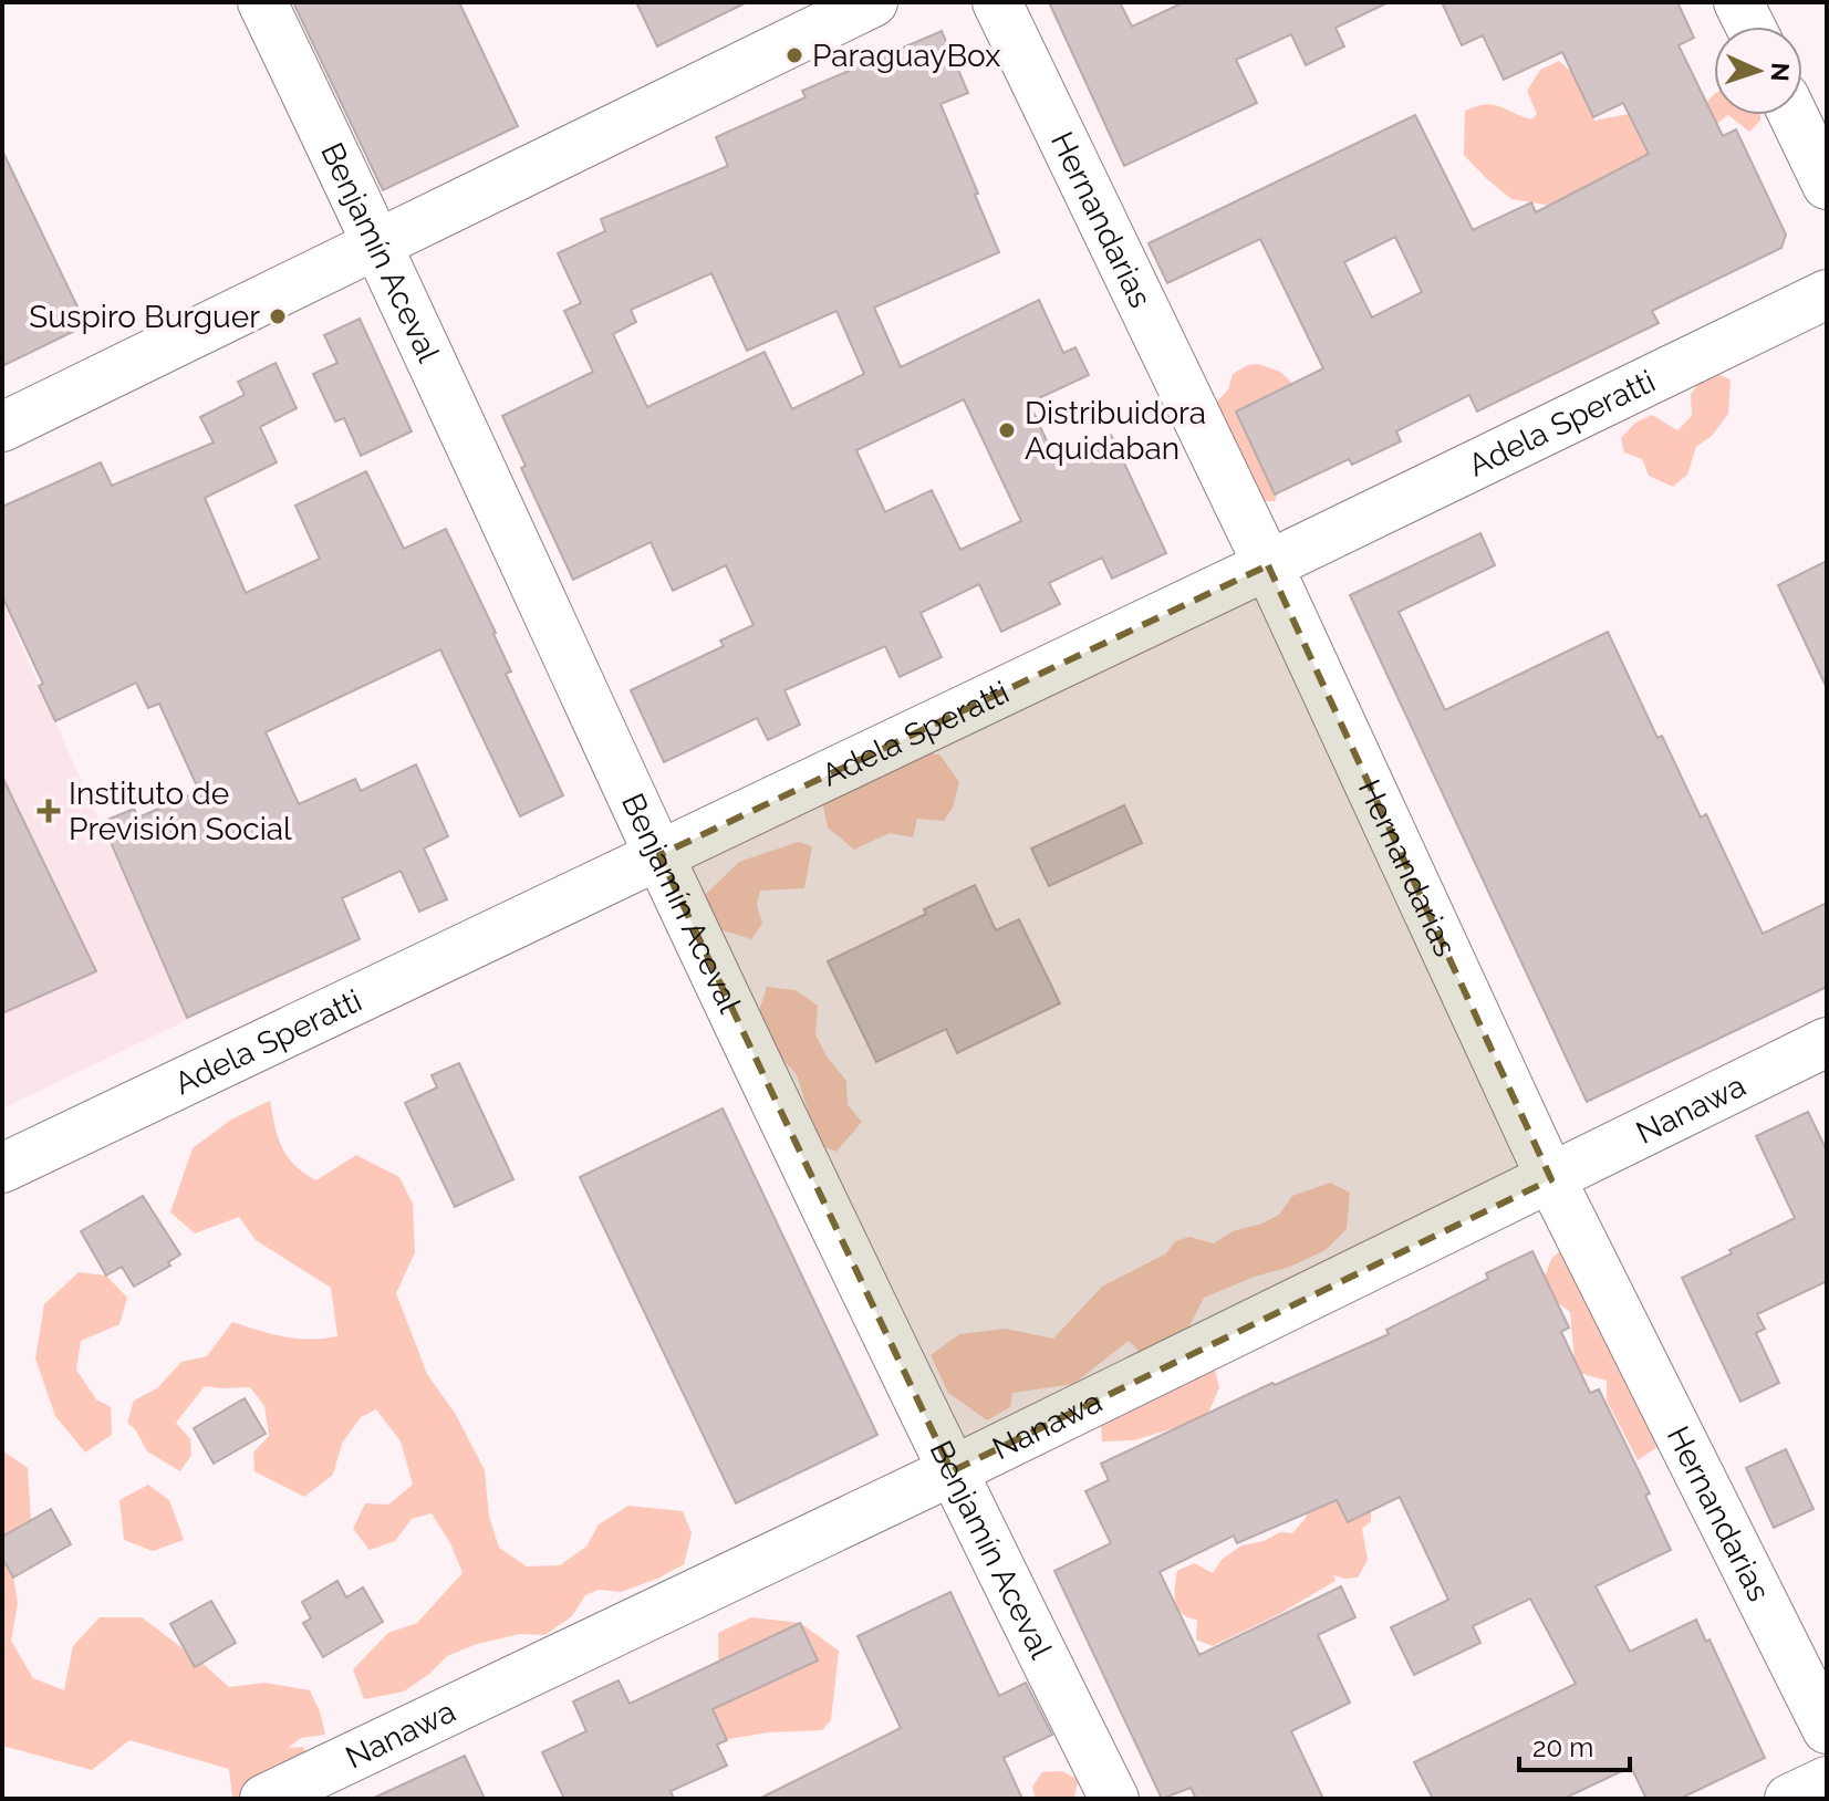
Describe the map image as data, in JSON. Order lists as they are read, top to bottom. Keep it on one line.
{"streets":{"street":["Hernandarias","Benjamín Aceval","Adela Speratti","Nanawa"]},"crossings":[["Hernandarias","Adela Speratti"],["Hernandarias","Nanawa"],["Benjamín Aceval","Adela Speratti"],["Benjamín Aceval","Nanawa"]],"places":{"other":["ParaguayBox","Suspiro Burguer","Distribuidora Aquidaban"],"health":["Instituto de Previsión Social"]},"scale_bar":"20 m","north":"right"}
